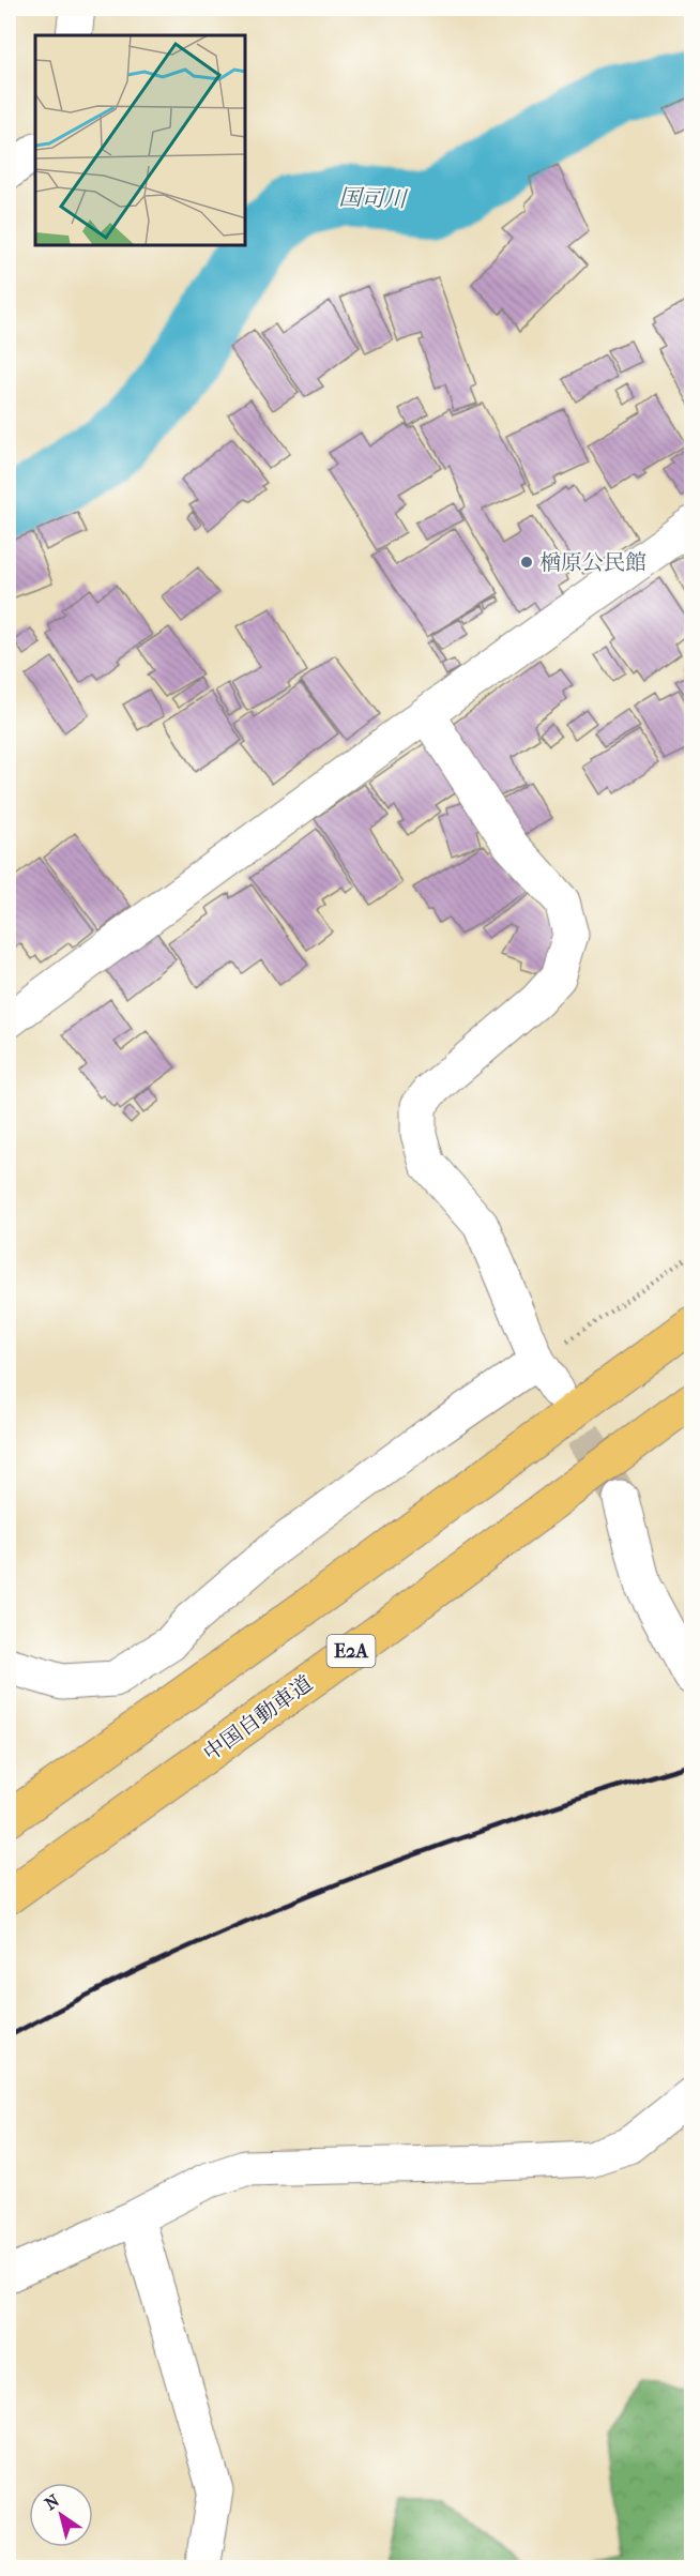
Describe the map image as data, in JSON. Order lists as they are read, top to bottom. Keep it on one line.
{"streets":{"highway":["E2A","中国自動車道"]},"water":["国司川"],"places":["楢原公民館"],"north":"top left"}
